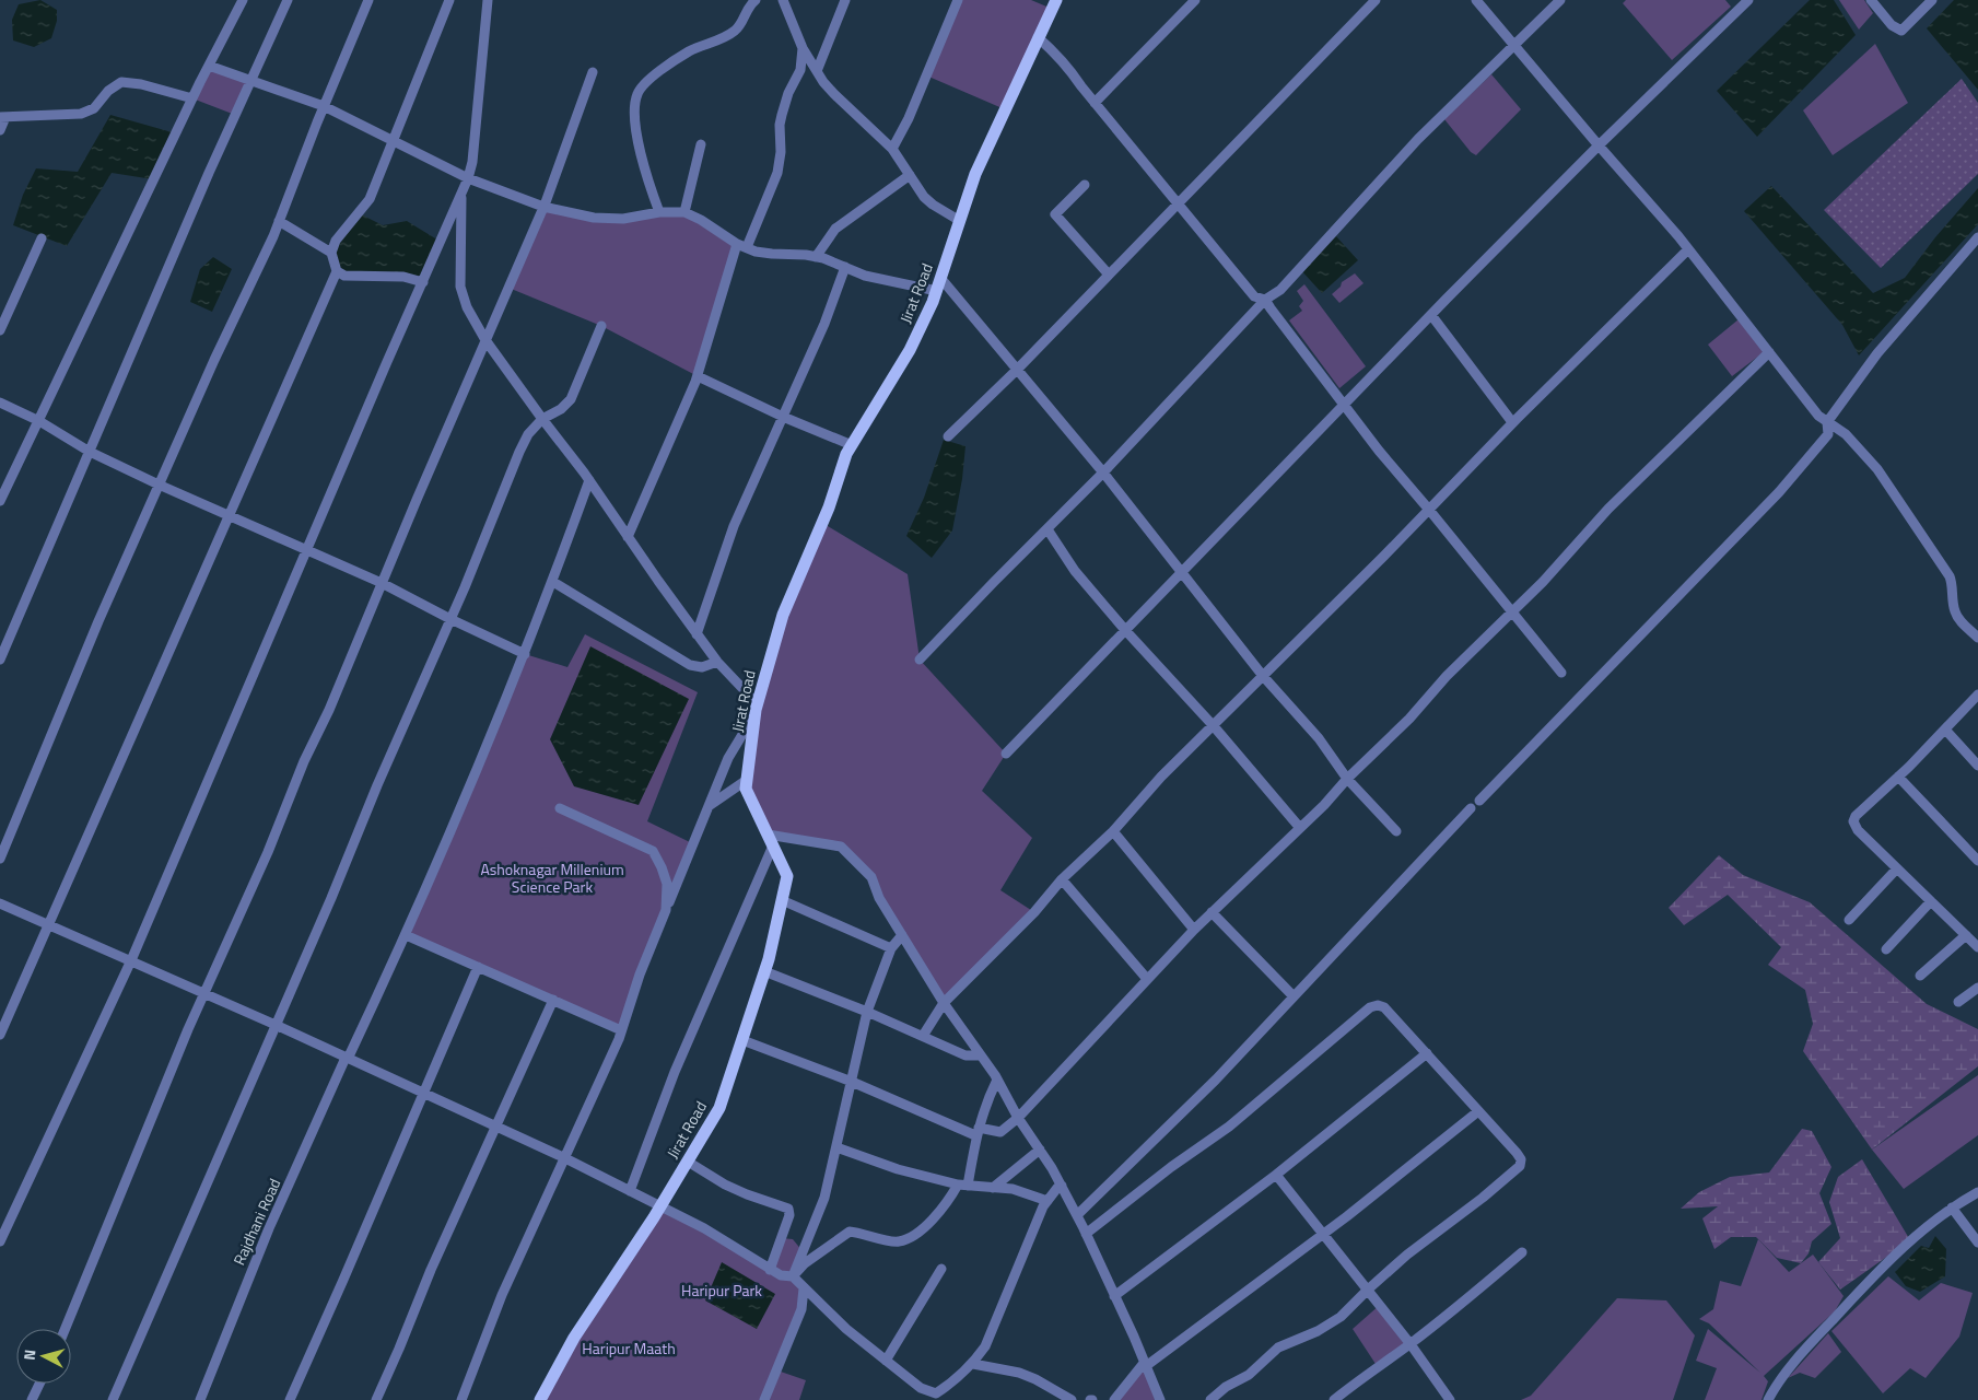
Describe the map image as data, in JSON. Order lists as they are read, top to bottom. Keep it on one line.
{"streets":{"main road":["Jirat Road"],"street":["Rajdhani Road"]},"parks":["Ashoknagar Millenium Science Park","Haripur Park","Haripur Maath"],"north":"left"}
